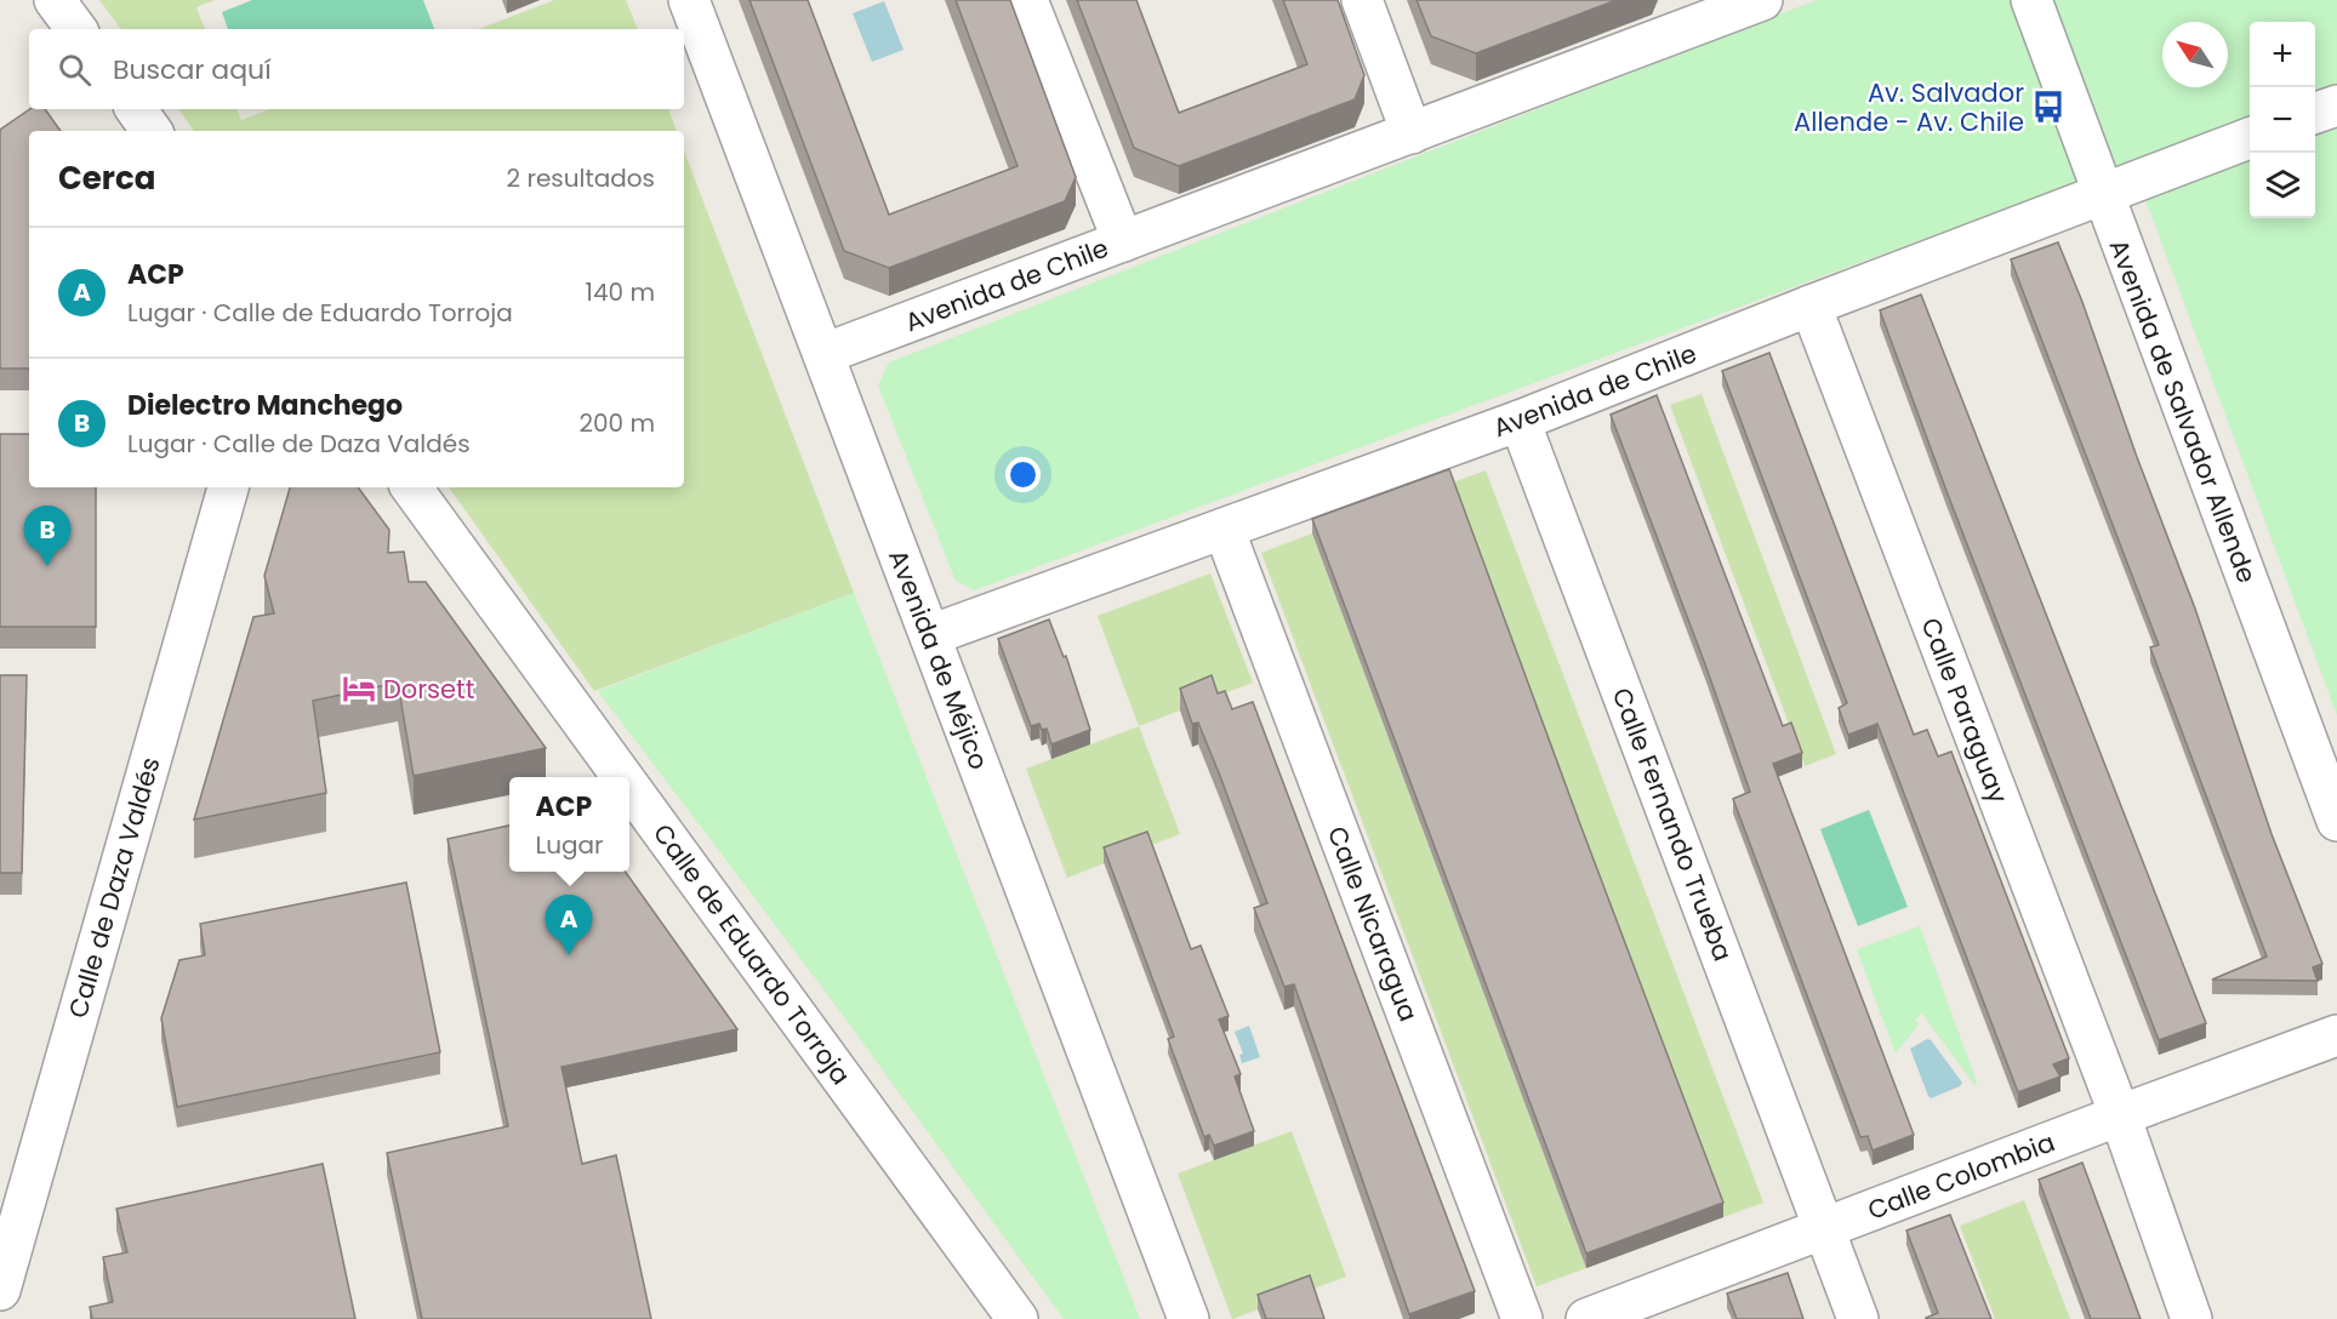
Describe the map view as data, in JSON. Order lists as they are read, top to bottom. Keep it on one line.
{"streets":{"street":["Avenida de Chile","Avenida de Salvador Allende","Avenida de Méjico","Calle Paraguay","Calle Fernando Trueba","Calle de Daza Valdés","Calle Nicaragua","Calle de Eduardo Torroja","Calle Colombia"]},"crossings":[["Avenida de Chile","Avenida de Salvador Allende"],["Avenida de Chile","Avenida de Méjico"],["Avenida de Chile","Calle Paraguay"],["Avenida de Chile","Calle Fernando Trueba"],["Avenida de Chile","Calle Nicaragua"],["Calle Paraguay","Calle Colombia"],["Calle Fernando Trueba","Calle Colombia"]],"places":{"bus stop":["Av. Salvador Allende - Av. Chile"],"hotel":["Dorsett"]},"north":"top left","page":{"map_buttons":["+","−"],"search":"Buscar aquí","heading":["Cerca","2 resultados"],"list":[{"mark":"A","name":"ACP","note":"Lugar · Calle de Eduardo Torroja","value":"140 m"},{"mark":"B","name":"Dielectro Manchego","note":"Lugar · Calle de Daza Valdés","value":"200 m"}],"pins":["B","A"],"popup":["ACP","Lugar"]}}
